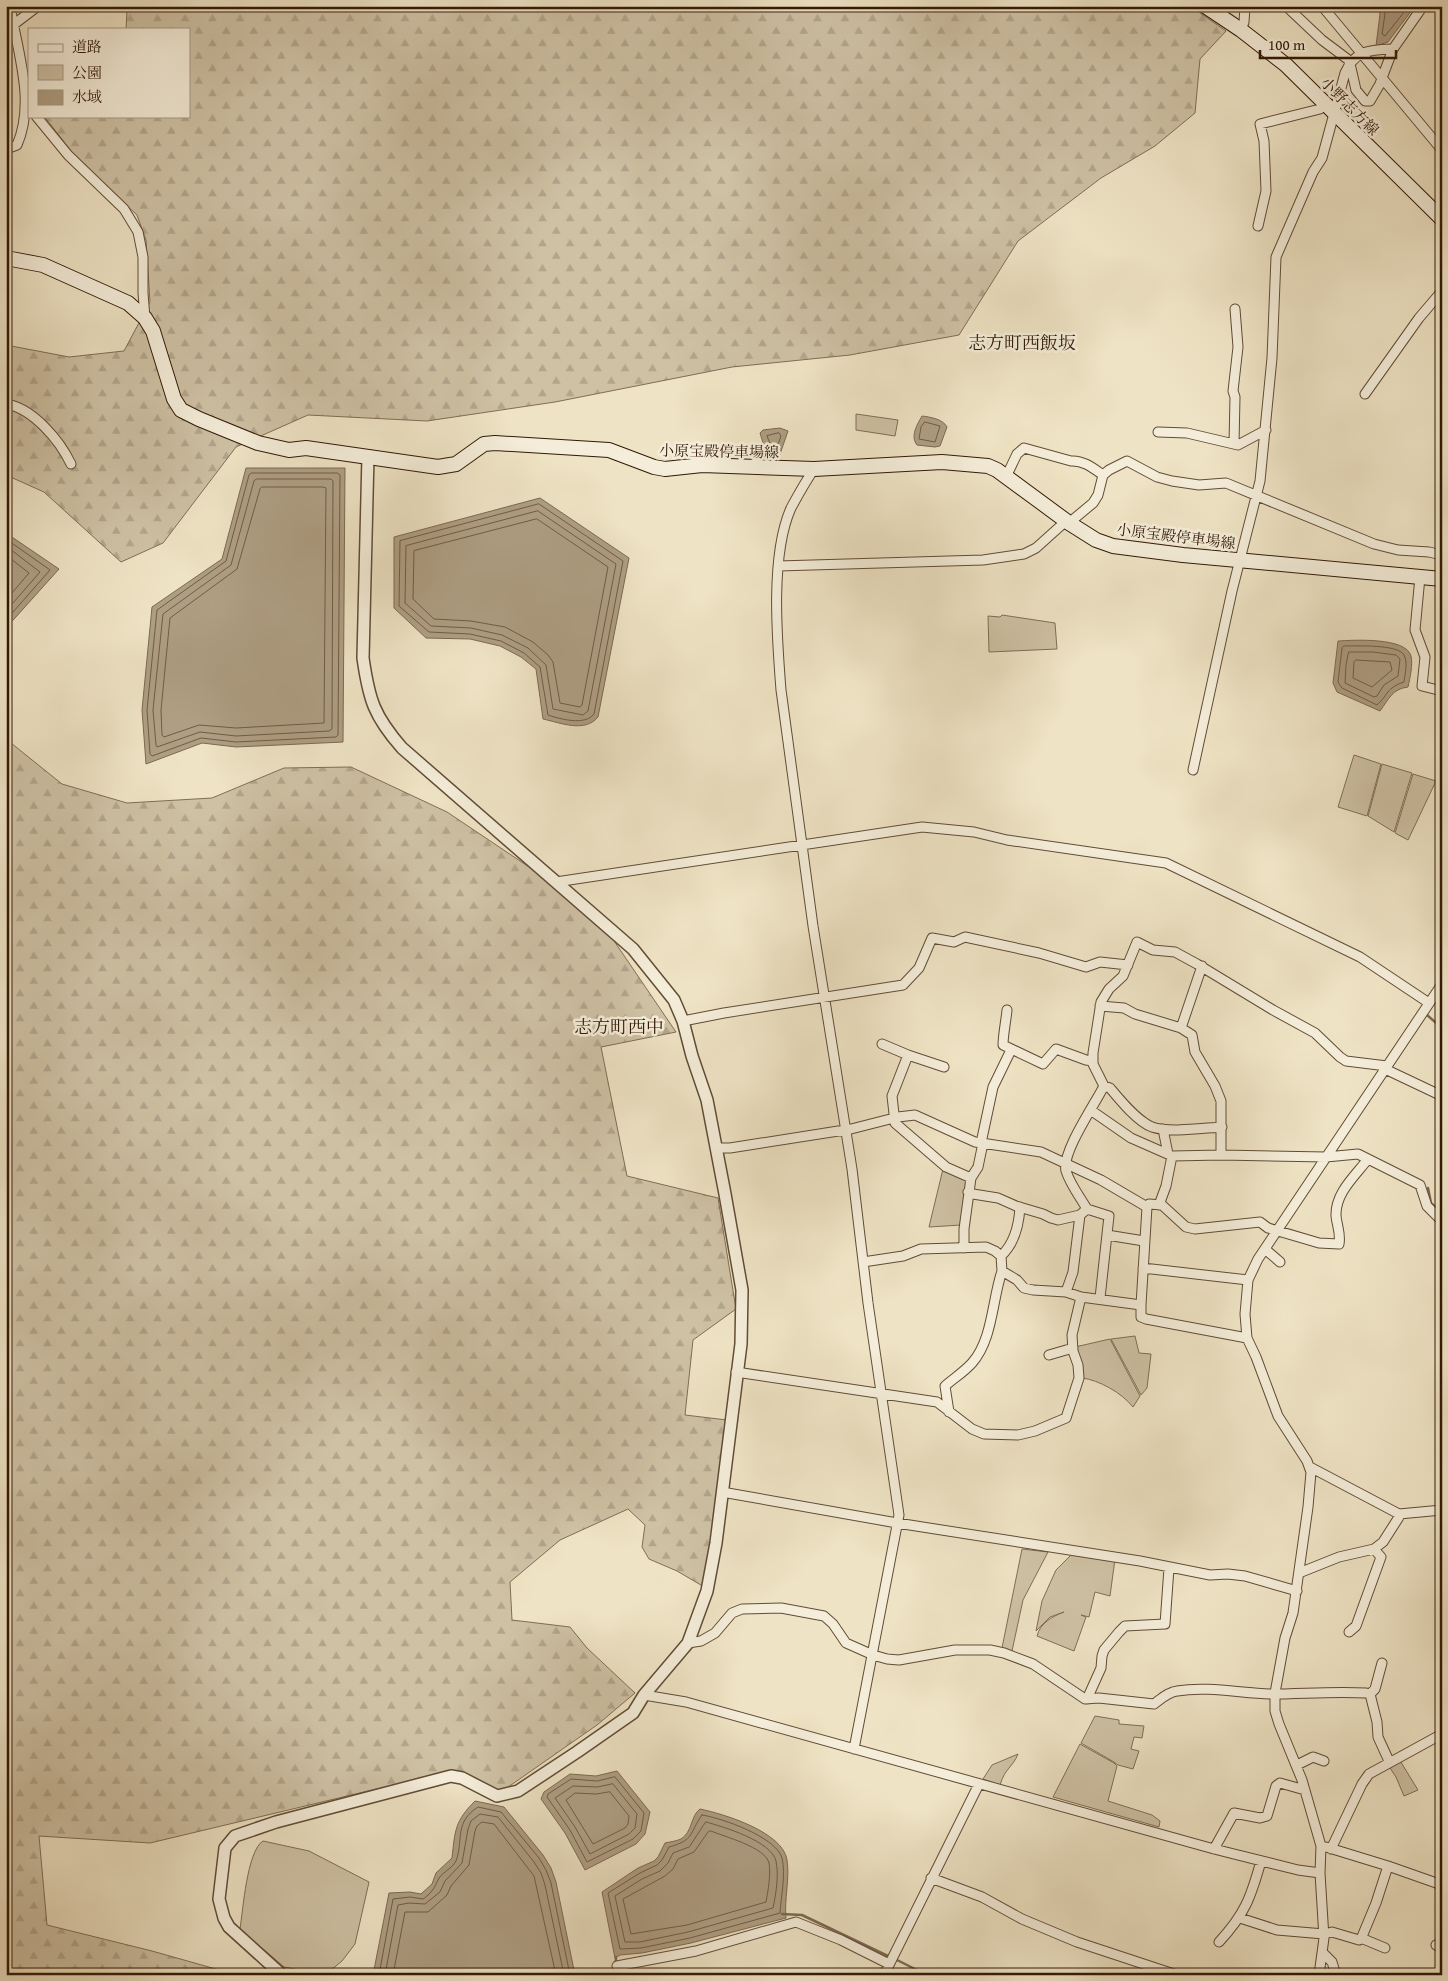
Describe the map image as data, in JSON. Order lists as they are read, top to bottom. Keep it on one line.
{"streets":{"main road":["小野志方線","小原宝殿停車場線"]},"districts":["志方町西飯坂","志方町西中"],"legend":["道路","公園","水域"],"scale_bar":"100 m"}
